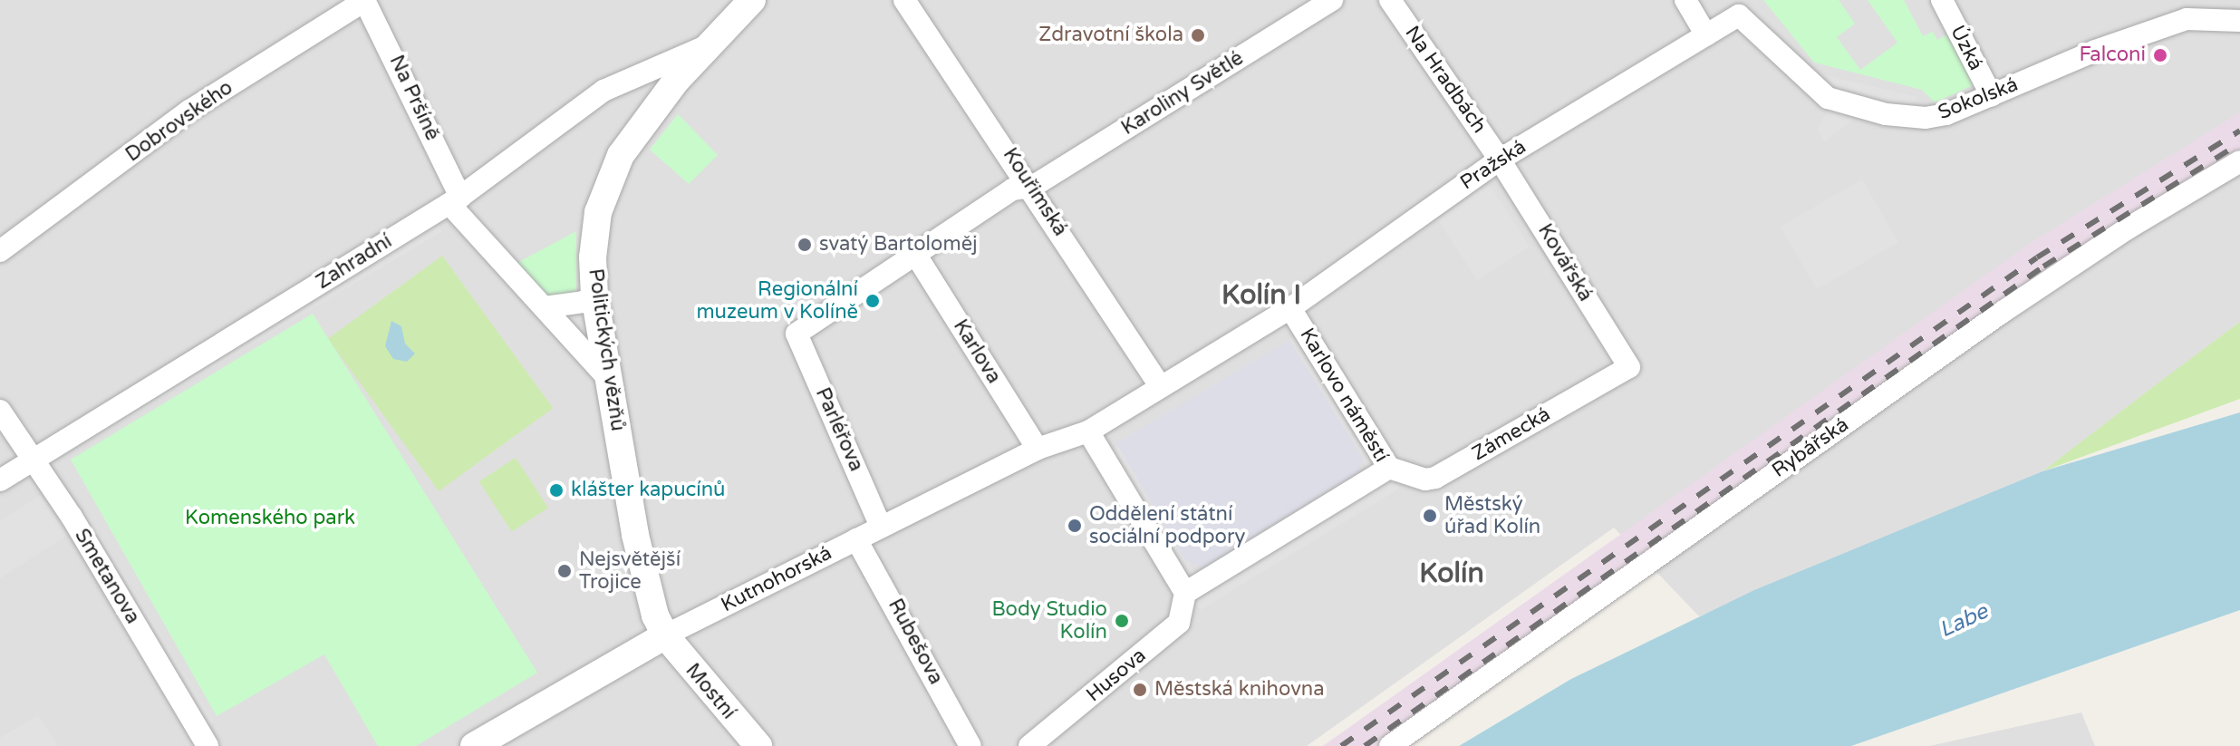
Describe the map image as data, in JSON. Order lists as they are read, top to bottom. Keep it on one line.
{"streets":{"street":["Úzká","Na Hradbách","Karoliny Světlé","Na Pršíně","Sokolská","Dobrovského","Pražská","Kouřimská","Zahradní","Kovářská","Politických vězňů","Karlova","Karlovo náměstí","Parléřova","Zámecká","Rybářská","Smetanova","Kutnohorská","Rubešova","Husova","Mostní"]},"crossings":[["Úzká","Sokolská"],["Na Hradbách","Pražská"],["Na Hradbách","Kovářská"],["Karoliny Světlé","Kouřimská"],["Karoliny Světlé","Karlova"],["Karoliny Světlé","Parléřova"],["Na Pršíně","Dobrovského"],["Na Pršíně","Zahradní"],["Na Pršíně","Politických vězňů"],["Sokolská","Pražská"],["Pražská","Kovářská"],["Pražská","Karlovo náměstí"],["Kouřimská","Karlovo náměstí"],["Zahradní","Politických vězňů"],["Zahradní","Smetanova"],["Kovářská","Zámecká"],["Politických vězňů","Kutnohorská"],["Politických vězňů","Mostní"],["Karlova","Kutnohorská"],["Karlovo náměstí","Zámecká"],["Karlovo náměstí","Kutnohorská"],["Karlovo náměstí","Husova"],["Parléřova","Kutnohorská"],["Kutnohorská","Rubešova"],["Kutnohorská","Mostní"]],"districts":["Kolín I","Kolín"],"water":["Labe"],"parks":["Komenského park"],"places":["Zdravotní škola","Falconi","svatý Bartoloměj","Regionální muzeum v Kolíně","klášter kapucínů","Městský úřad Kolín","Oddělení státní sociální podpory","Nejsvětější Trojice","Body Studio Kolín","Městská knihovna"]}
